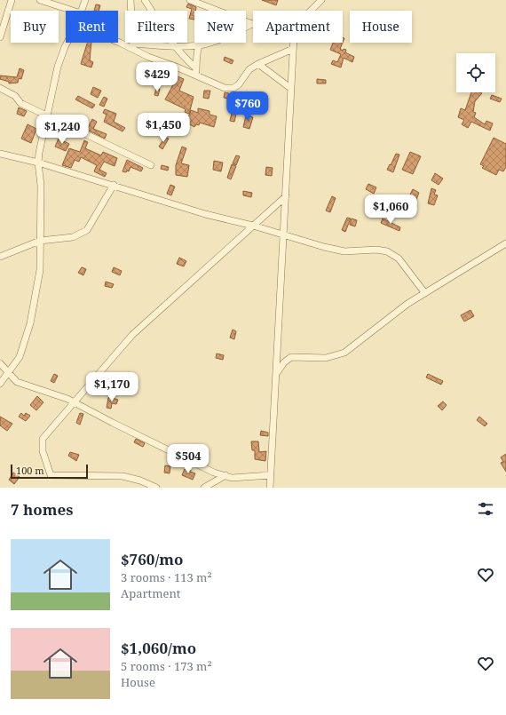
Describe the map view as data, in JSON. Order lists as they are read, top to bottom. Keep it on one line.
{"scale_bar":"100 m","page":{"chip":["Buy","Rent","Filters","New","Apartment","House"],"price":["$429","$760","$1,450","$1,240","$1,060","$1,170","$504"],"scale":"100 m","heading":"7 homes","list":[{"name":"$760/mo","note":"3 rooms · 113 m² · Apartment"},{"name":"$1,060/mo","note":"5 rooms · 173 m² · House"}]}}
